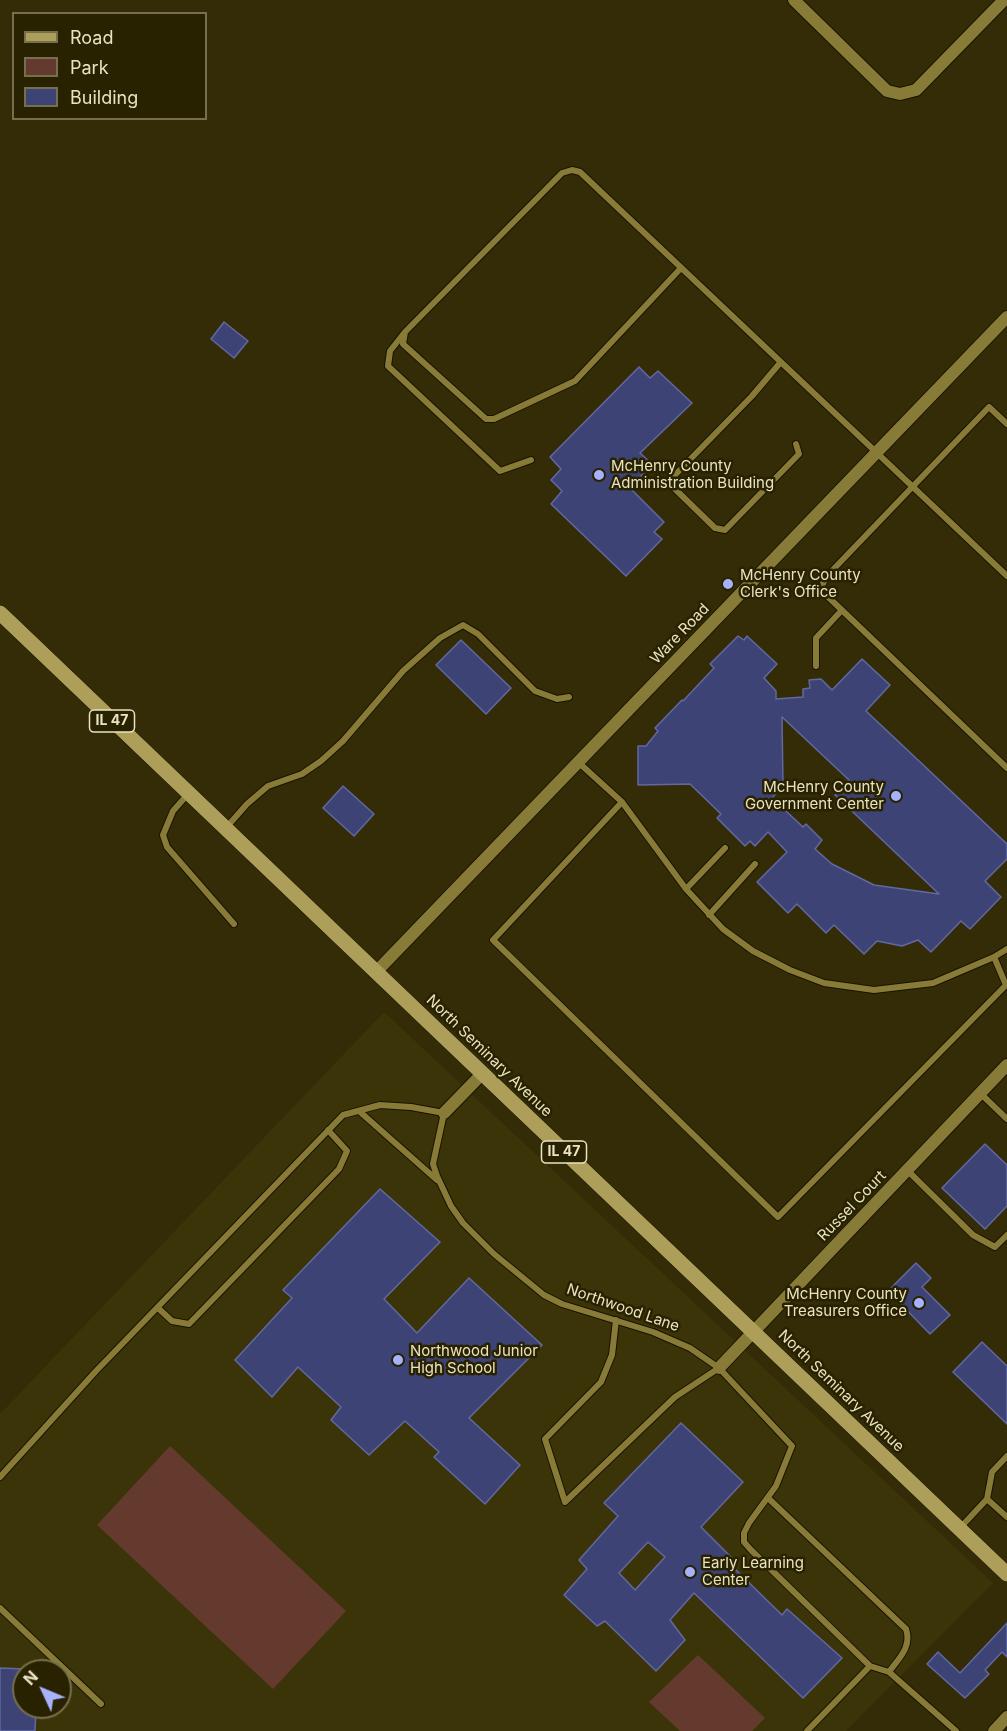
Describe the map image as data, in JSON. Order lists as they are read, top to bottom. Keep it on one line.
{"streets":{"main road":["IL 47","North Seminary Avenue"],"street":["Ware Road","Russel Court"],"lane":["Northwood Lane"]},"crossings":[["Ware Road","North Seminary Avenue"],["North Seminary Avenue","Russel Court"],["Russel Court","Northwood Lane"]],"places":["McHenry County Administration Building","McHenry County Clerk's Office","McHenry County Government Center","McHenry County Treasurers Office","Northwood Junior High School","Early Learning Center"],"legend":["Road","Park","Building"],"north":"top left"}
